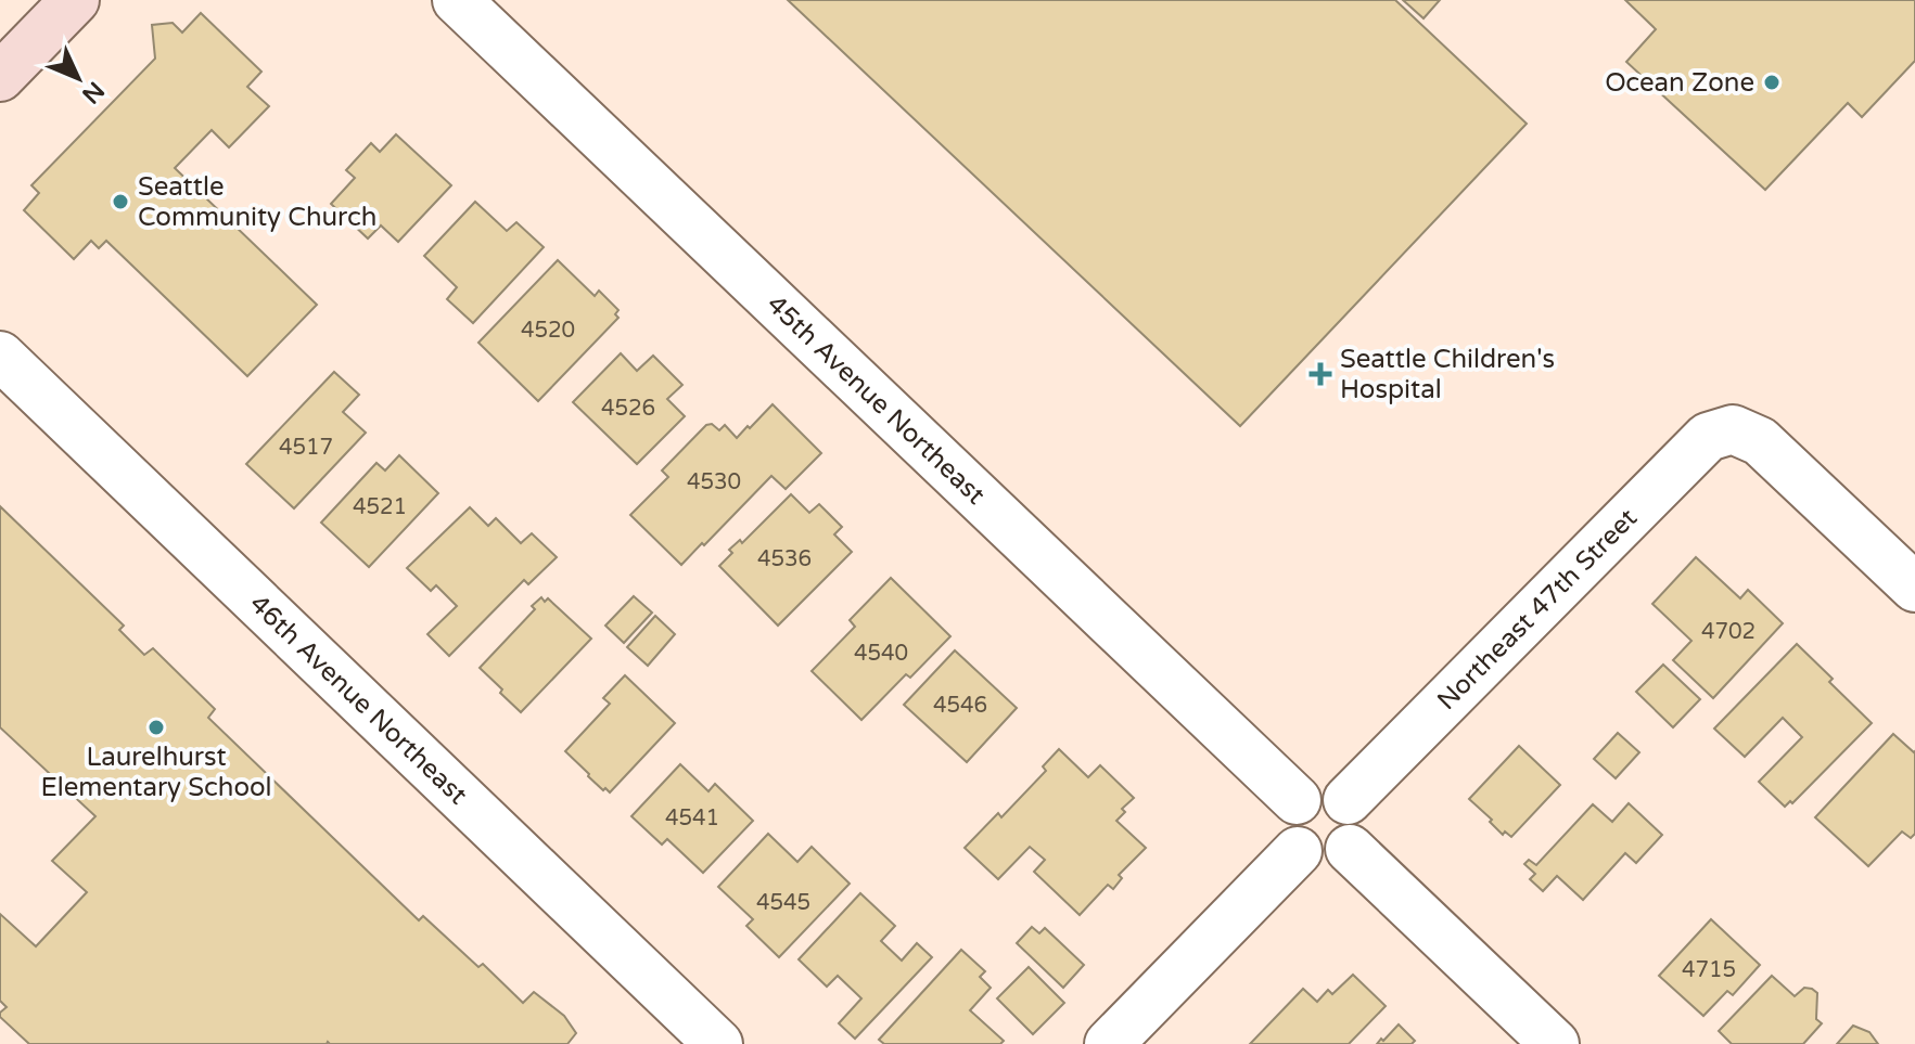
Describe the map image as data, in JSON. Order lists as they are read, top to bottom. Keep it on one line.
{"streets":{"street":["45th Avenue Northeast","Northeast 47th Street","46th Avenue Northeast"]},"crossings":[["45th Avenue Northeast","Northeast 47th Street"]],"places":{"other":["Ocean Zone","Seattle Community Church","Laurelhurst Elementary School"],"health":["Seattle Children's Hospital"]},"house_numbers":["4520","4526","4517","4530","4521","4536","4702","4540","4546","4541","4545","4715"],"north":"bottom right"}
